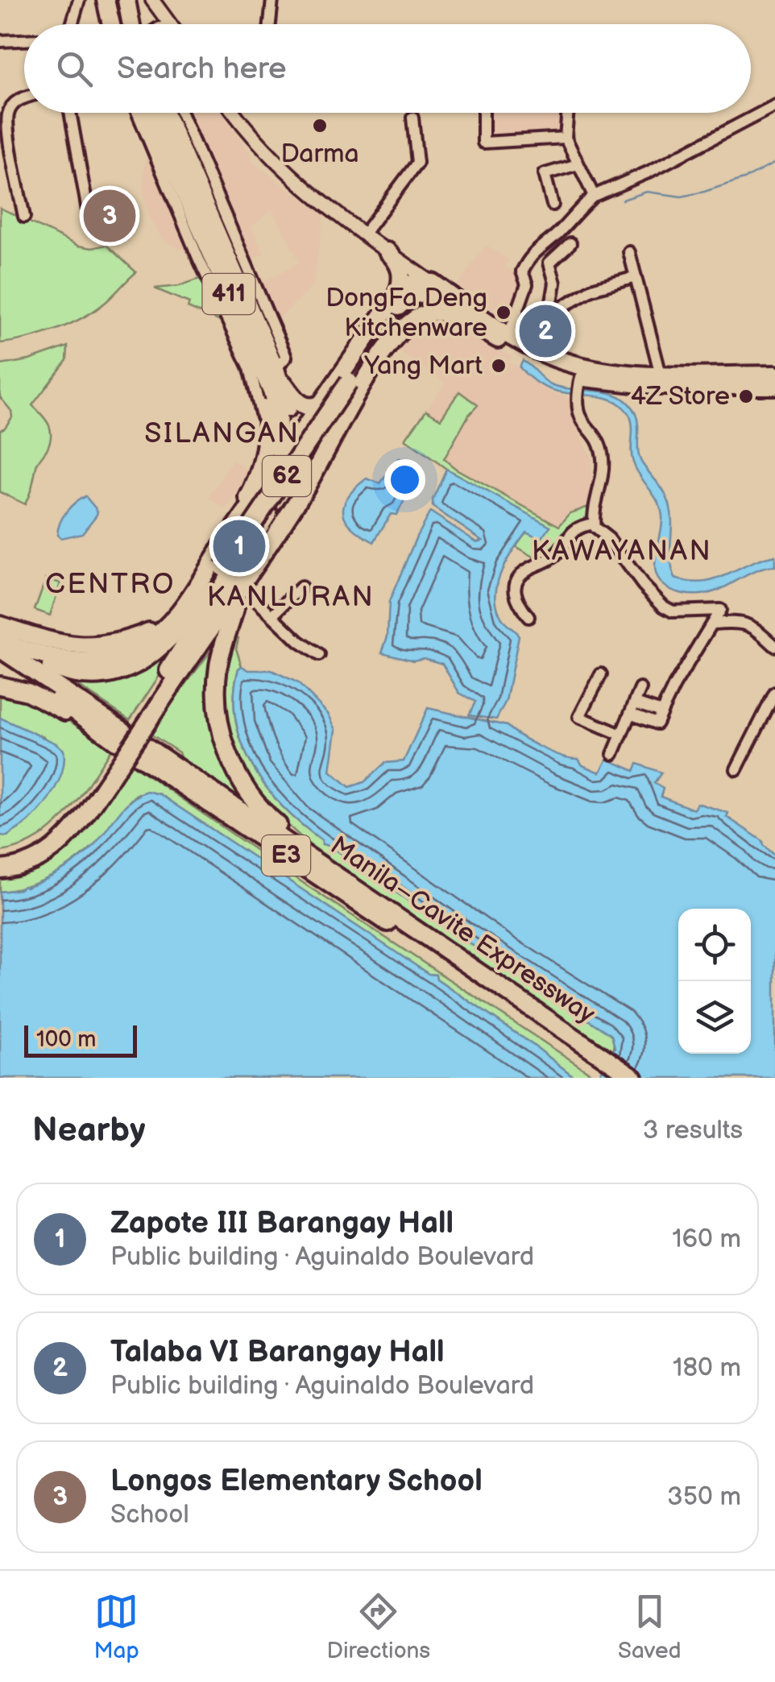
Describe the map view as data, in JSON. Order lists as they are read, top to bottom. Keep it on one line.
{"streets":{"highway":["411","62","E3","Manila–Cavite Expressway"]},"crossings":[["411","62"]],"districts":["SILANGAN","KAWAYANAN","CENTRO","KANLURAN"],"places":["Darma","DongFa Deng Kitchenware","Yang Mart","4Z Store"],"scale_bar":"100 m","page":{"search":"Search here","pins":["3","2","1"],"scale":"100 m","heading":["Nearby","3 results"],"list":[{"mark":"1","name":"Zapote III Barangay Hall","note":"Public building · Aguinaldo Boulevard","value":"160 m"},{"mark":"2","name":"Talaba VI Barangay Hall","note":"Public building · Aguinaldo Boulevard","value":"180 m"},{"mark":"3","name":"Longos Elementary School","note":"School","value":"350 m"}],"nav":["Map","Directions","Saved"]}}
